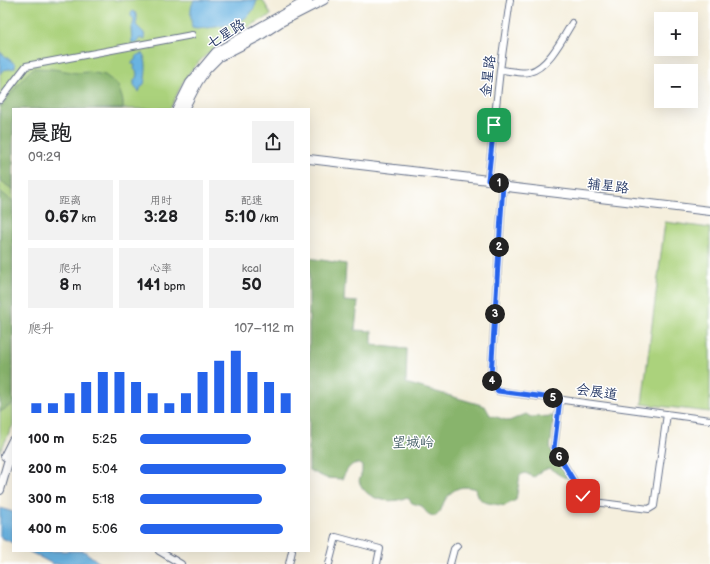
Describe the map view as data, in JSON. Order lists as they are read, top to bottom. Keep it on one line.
{"streets":{"main road":["七星路","辅星路"],"street":["金星路","会展道"]},"crossings":[["金星路","辅星路"],["辅星路","会展道"]],"parks":["望城岭"],"page":{"map_buttons":["+","−"],"heading":["晨跑","09:29"],"pins":["1","2","3","4","5","6"],"stats":[["距离","0.67 km"],["用时","3:28"],["配速","5:10 /km"],["爬升","8 m"],["心率","141 bpm"],["kcal","50"]],"chart":["爬升","107–112 m"],"list":[{"name":"100 m","note":"5:25"},{"name":"200 m","note":"5:04"},{"name":"300 m","note":"5:18"},{"name":"400 m","note":"5:06"}]}}
